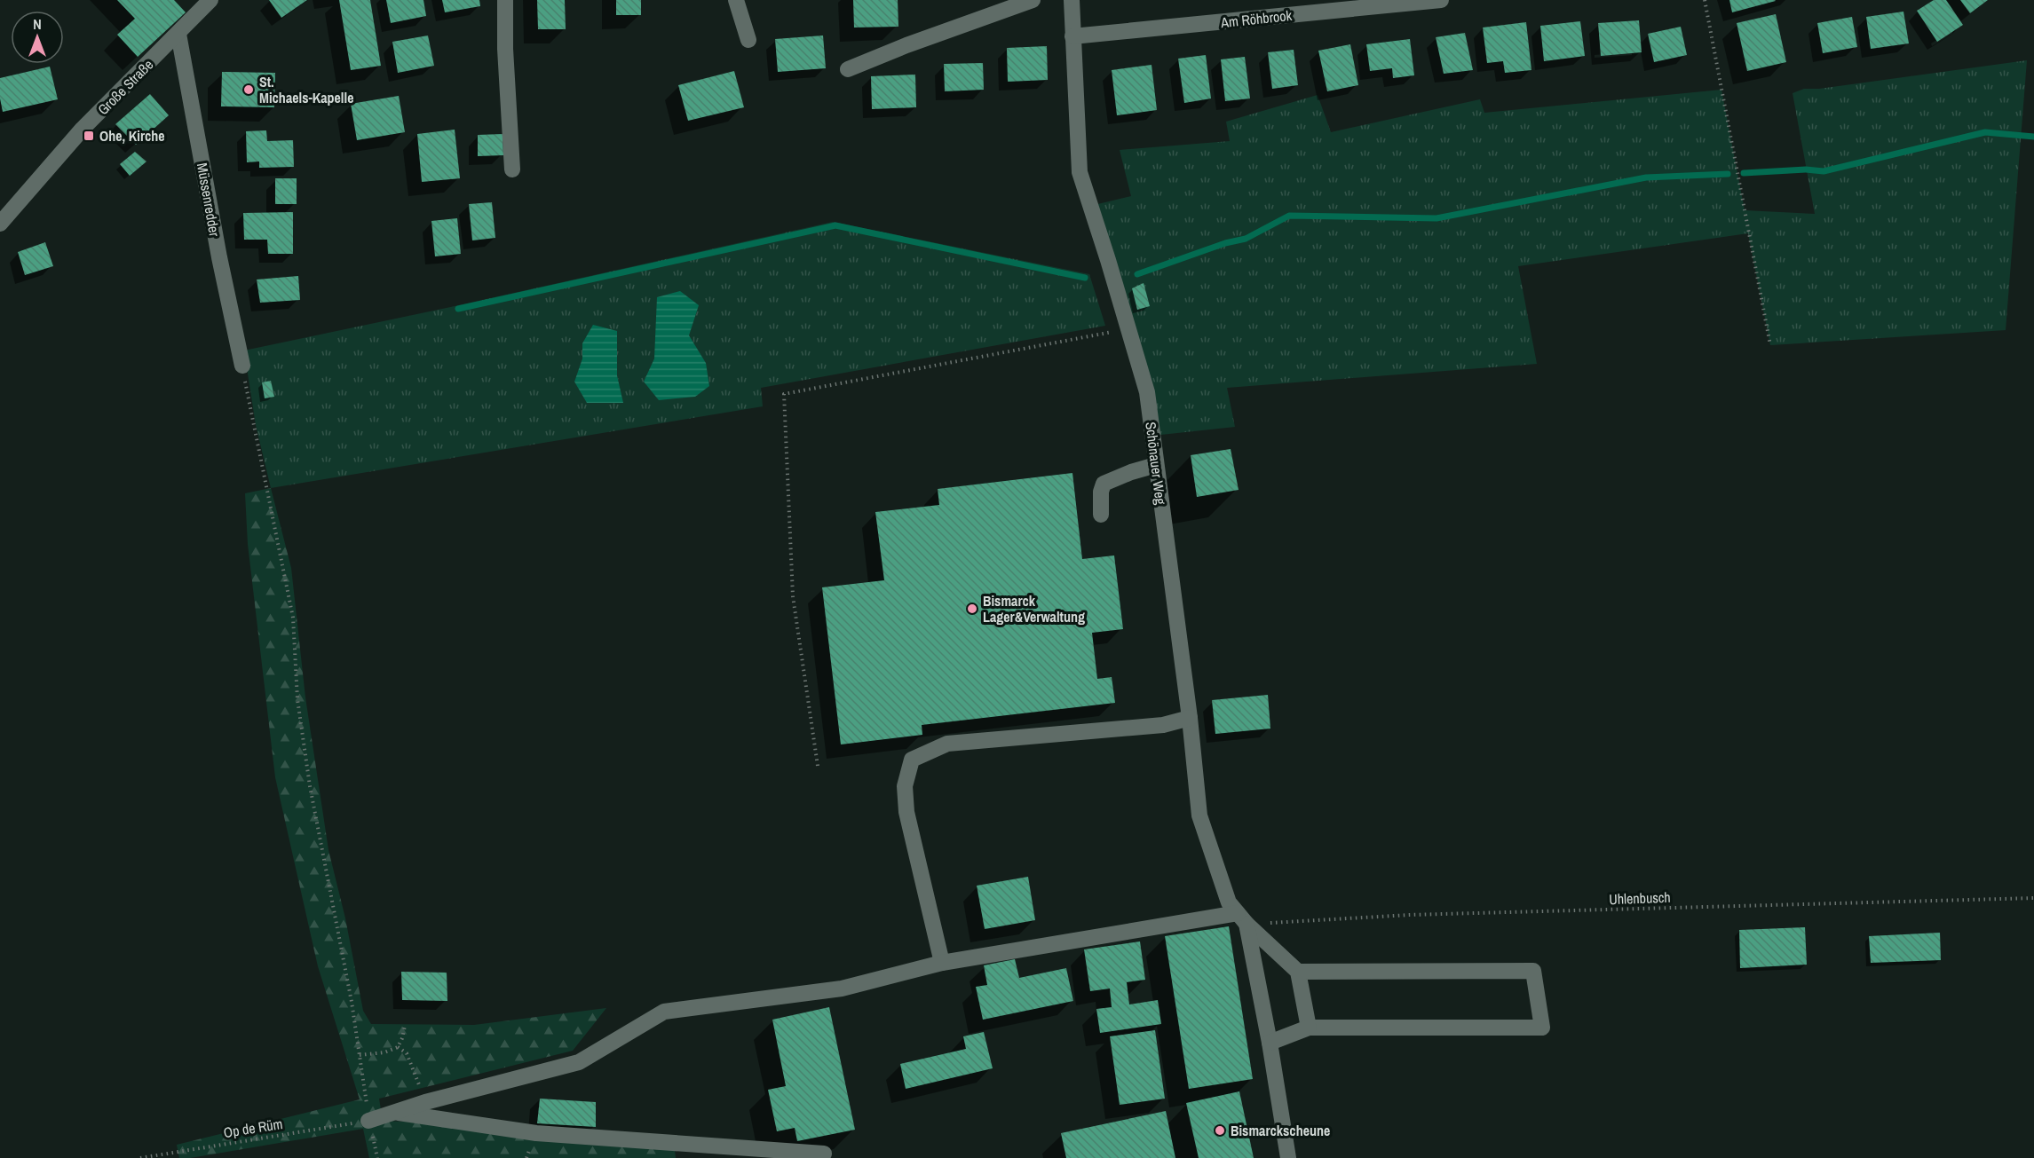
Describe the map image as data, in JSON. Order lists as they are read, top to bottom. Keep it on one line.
{"streets":{"street":["Am Röhbrook","Große Straße","Müssenredder","Schönauer Weg"],"path":["Uhlenbusch","Op de Rüm"]},"crossings":[["Am Röhbrook","Schönauer Weg"],["Große Straße","Müssenredder"],["Schönauer Weg","Uhlenbusch"]],"places":{"other":["St. Michaels-Kapelle","Bismarck Lager&Verwaltung","Bismarckscheune"],"transit":["Ohe, Kirche"]},"north":"top"}
